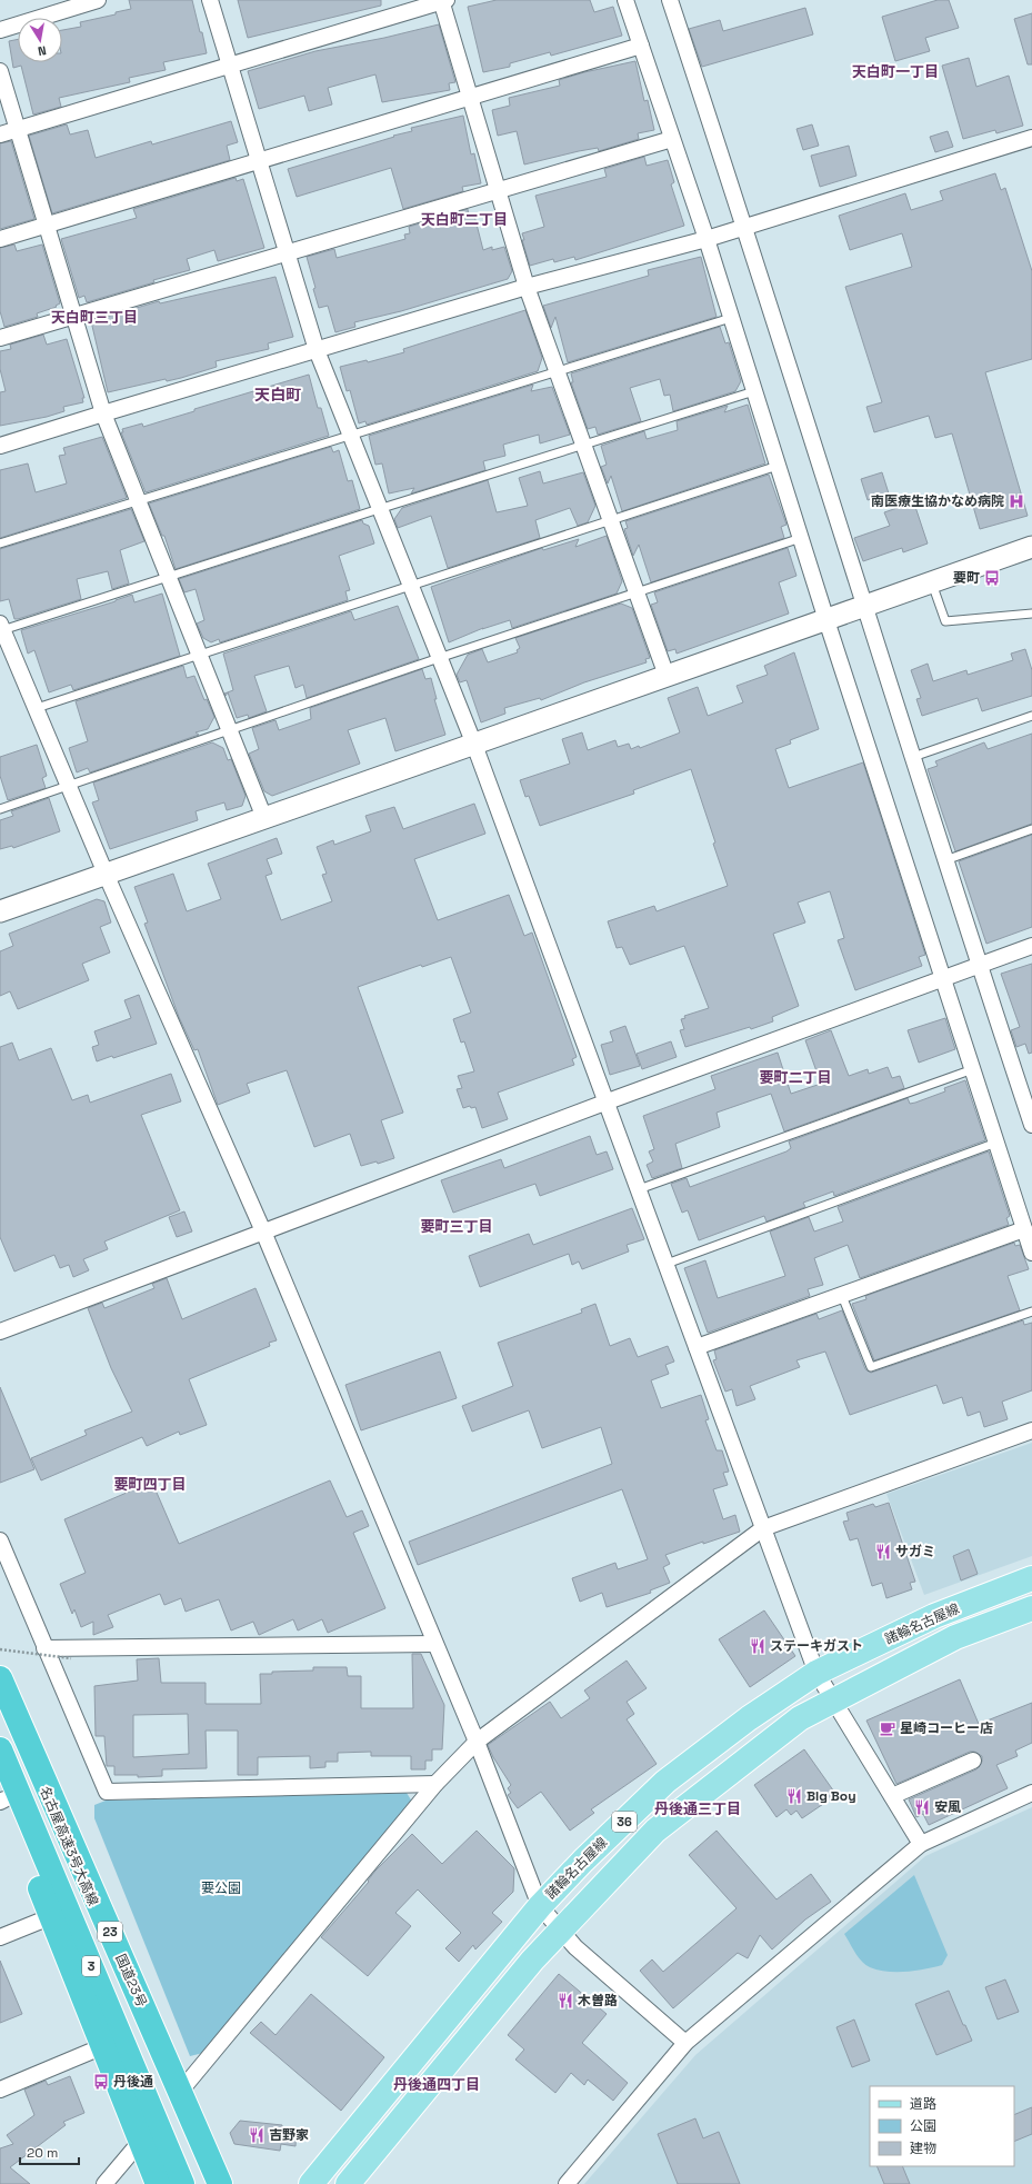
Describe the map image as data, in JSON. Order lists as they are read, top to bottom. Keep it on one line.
{"streets":{"highway":["名古屋高速3号大高線","23","3","国道23号"],"main road":["諸輪名古屋線","36"]},"crossings":[["名古屋高速3号大高線","国道23号"]],"districts":["天白町一丁目","天白町二丁目","天白町三丁目","天白町","要町二丁目","要町三丁目","要町四丁目","丹後通三丁目","丹後通四丁目"],"parks":["要公園"],"places":{"hospital":["南医療生協かなめ病院"],"bus stop":["要町","丹後通"],"restaurant":["サガミ","ステーキガスト","Big Boy","安風","木曽路","吉野家"],"cafe":["星崎コーヒー店"]},"legend":["道路","公園","建物"],"scale_bar":"20 m","north":"bottom"}
